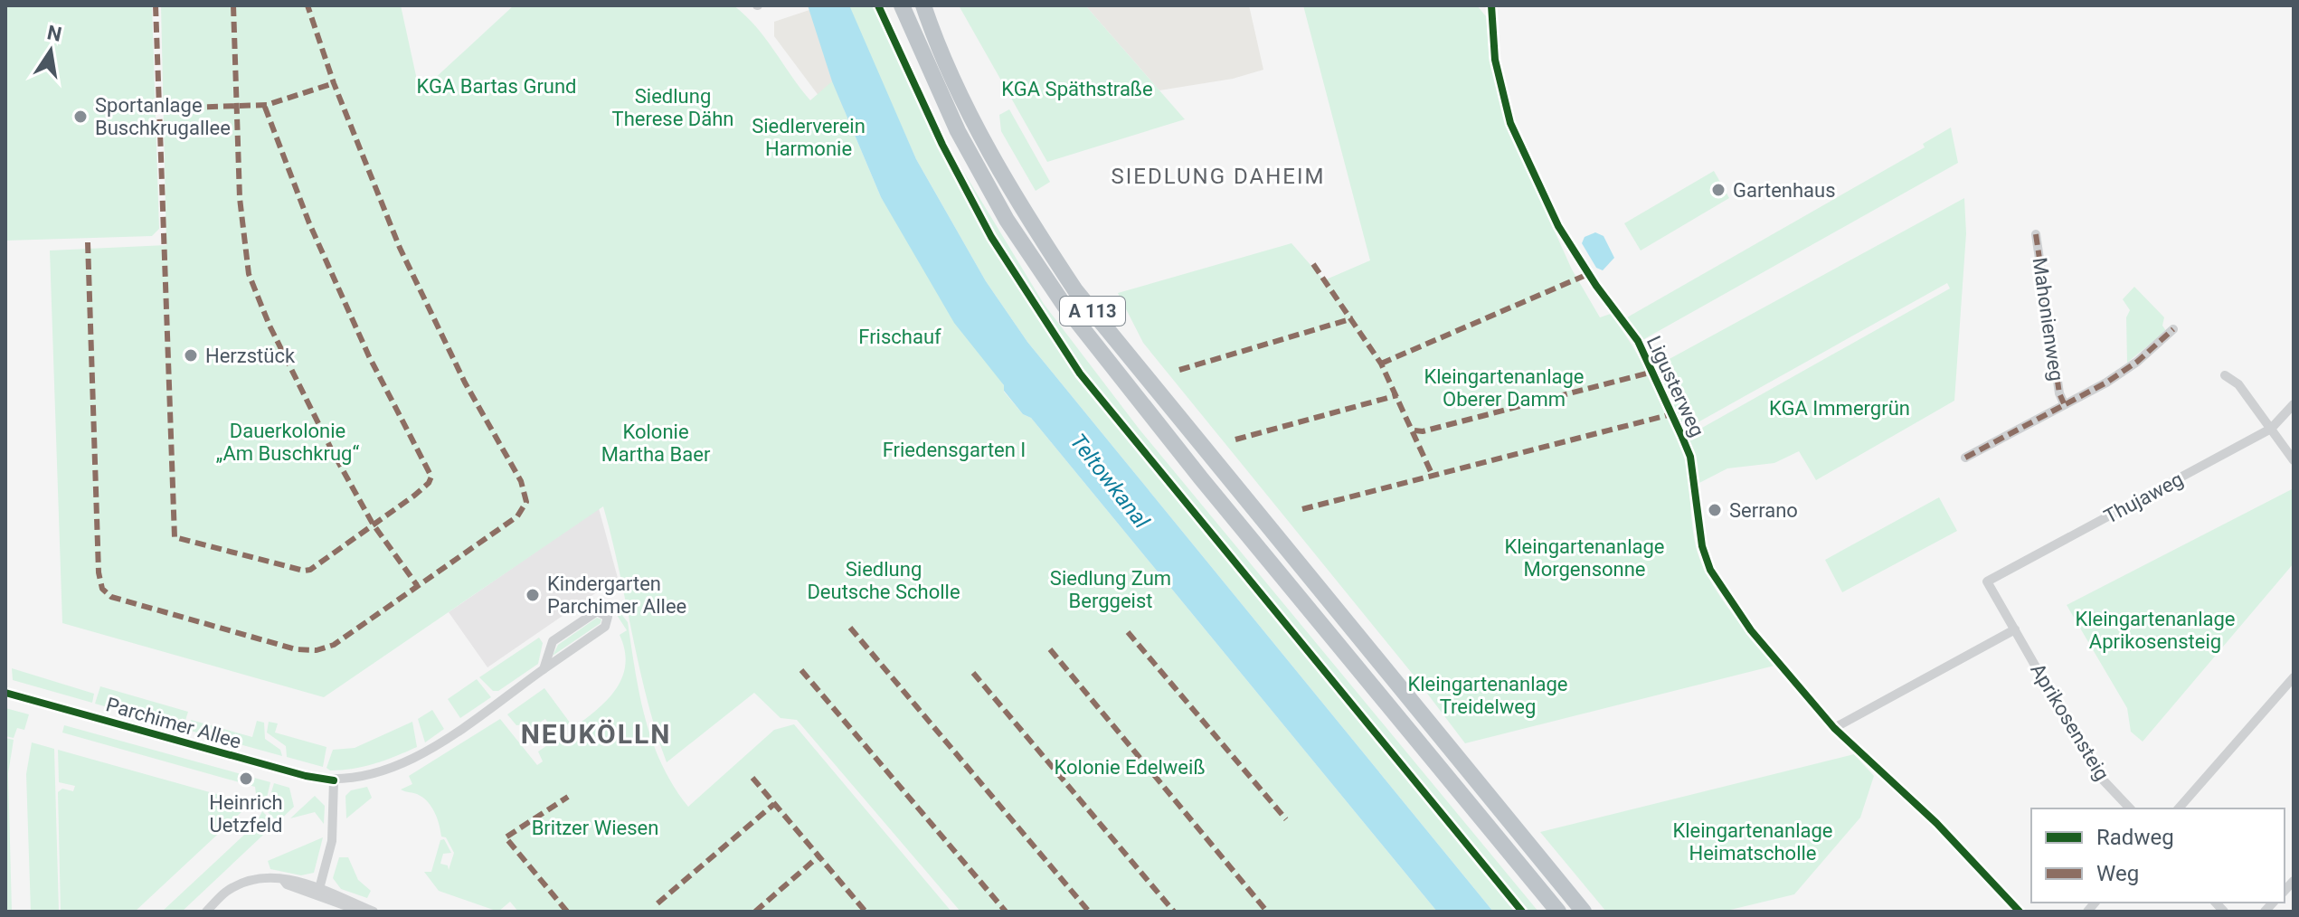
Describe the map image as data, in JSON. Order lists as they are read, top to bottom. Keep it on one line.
{"streets":{"highway":["A 113"],"street":["Mahonienweg","Ligusterweg","Thujaweg","Aprikosensteig","Parchimer Allee"]},"crossings":[["Thujaweg","Aprikosensteig"]],"districts":["SIEDLUNG DAHEIM","NEUKÖLLN"],"water":["Teltowkanal"],"parks":["KGA Bartas Grund","KGA Späthstraße","Siedlung Therese Dähn","Siedlerverein Harmonie","Frischauf","Kleingartenanlage Oberer Damm","KGA Immergrün","Dauerkolonie „Am Buschkrug“","Kolonie Martha Baer","Friedensgarten I","Kleingartenanlage Morgensonne","Siedlung Deutsche Scholle","Siedlung Zum Berggeist","Kleingartenanlage Aprikosensteig","Kleingartenanlage Treidelweg","Kolonie Edelweiß","Britzer Wiesen","Kleingartenanlage Heimatscholle"],"places":["Sportanlage Buschkrugallee","Gartenhaus","Herzstück","Serrano","Kindergarten Parchimer Allee","Heinrich Uetzfeld"],"legend":["Radweg","Weg"],"north":"top"}
